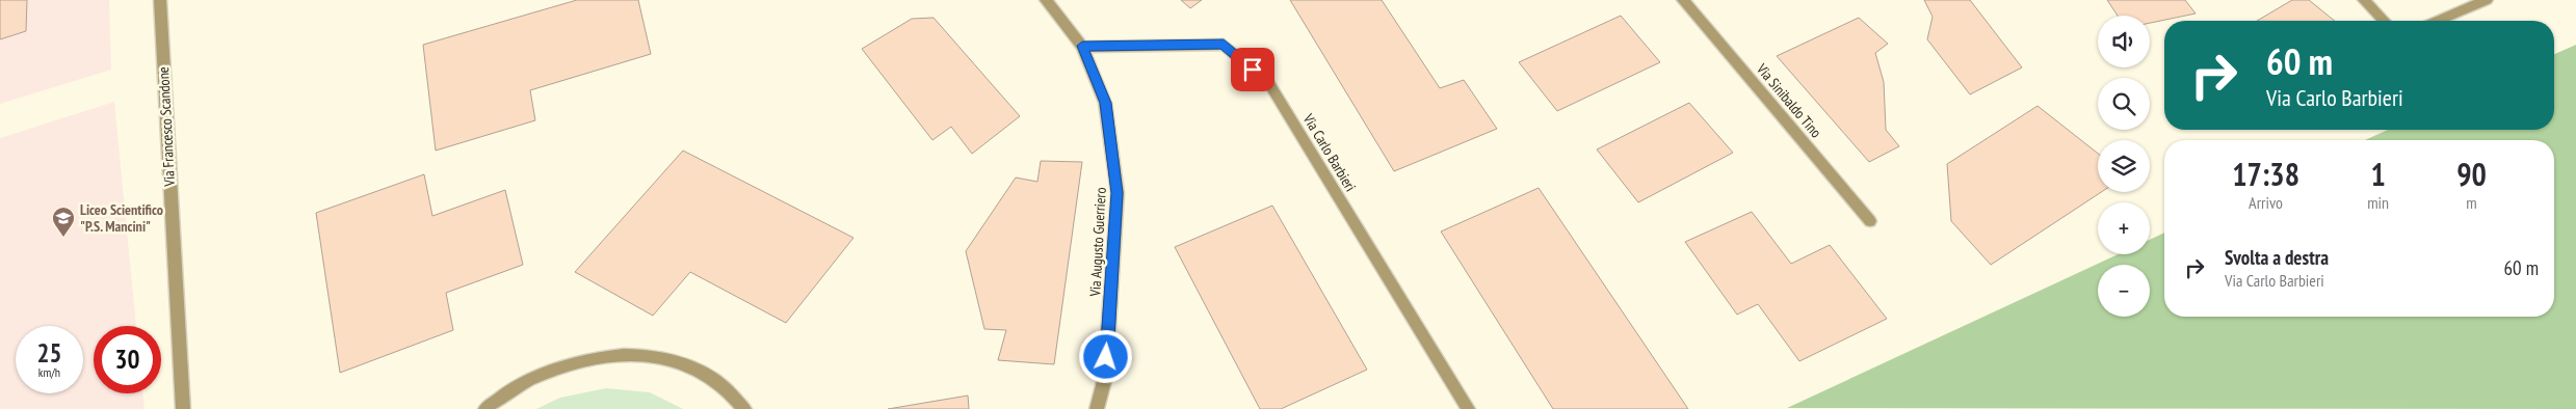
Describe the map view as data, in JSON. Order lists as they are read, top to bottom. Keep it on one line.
{"streets":{"street":["Via Sinibaldo Tino","Via Francesco Scandone","Via Carlo Barbieri","Via Augusto Guerriero"]},"crossings":[["Via Carlo Barbieri","Via Augusto Guerriero"]],"places":{"school or university":["Liceo Scientifico \"P.S. Mancini\""]},"page":{"map_buttons":["+","−"],"turn":["60 m","Via Carlo Barbieri"],"eta":["17:38","Arrivo","1","min","90","m"],"list":[{"name":"Svolta a destra","note":"Via Carlo Barbieri","value":"60 m"}],"speed":"25 km/h","limit":"30"}}
